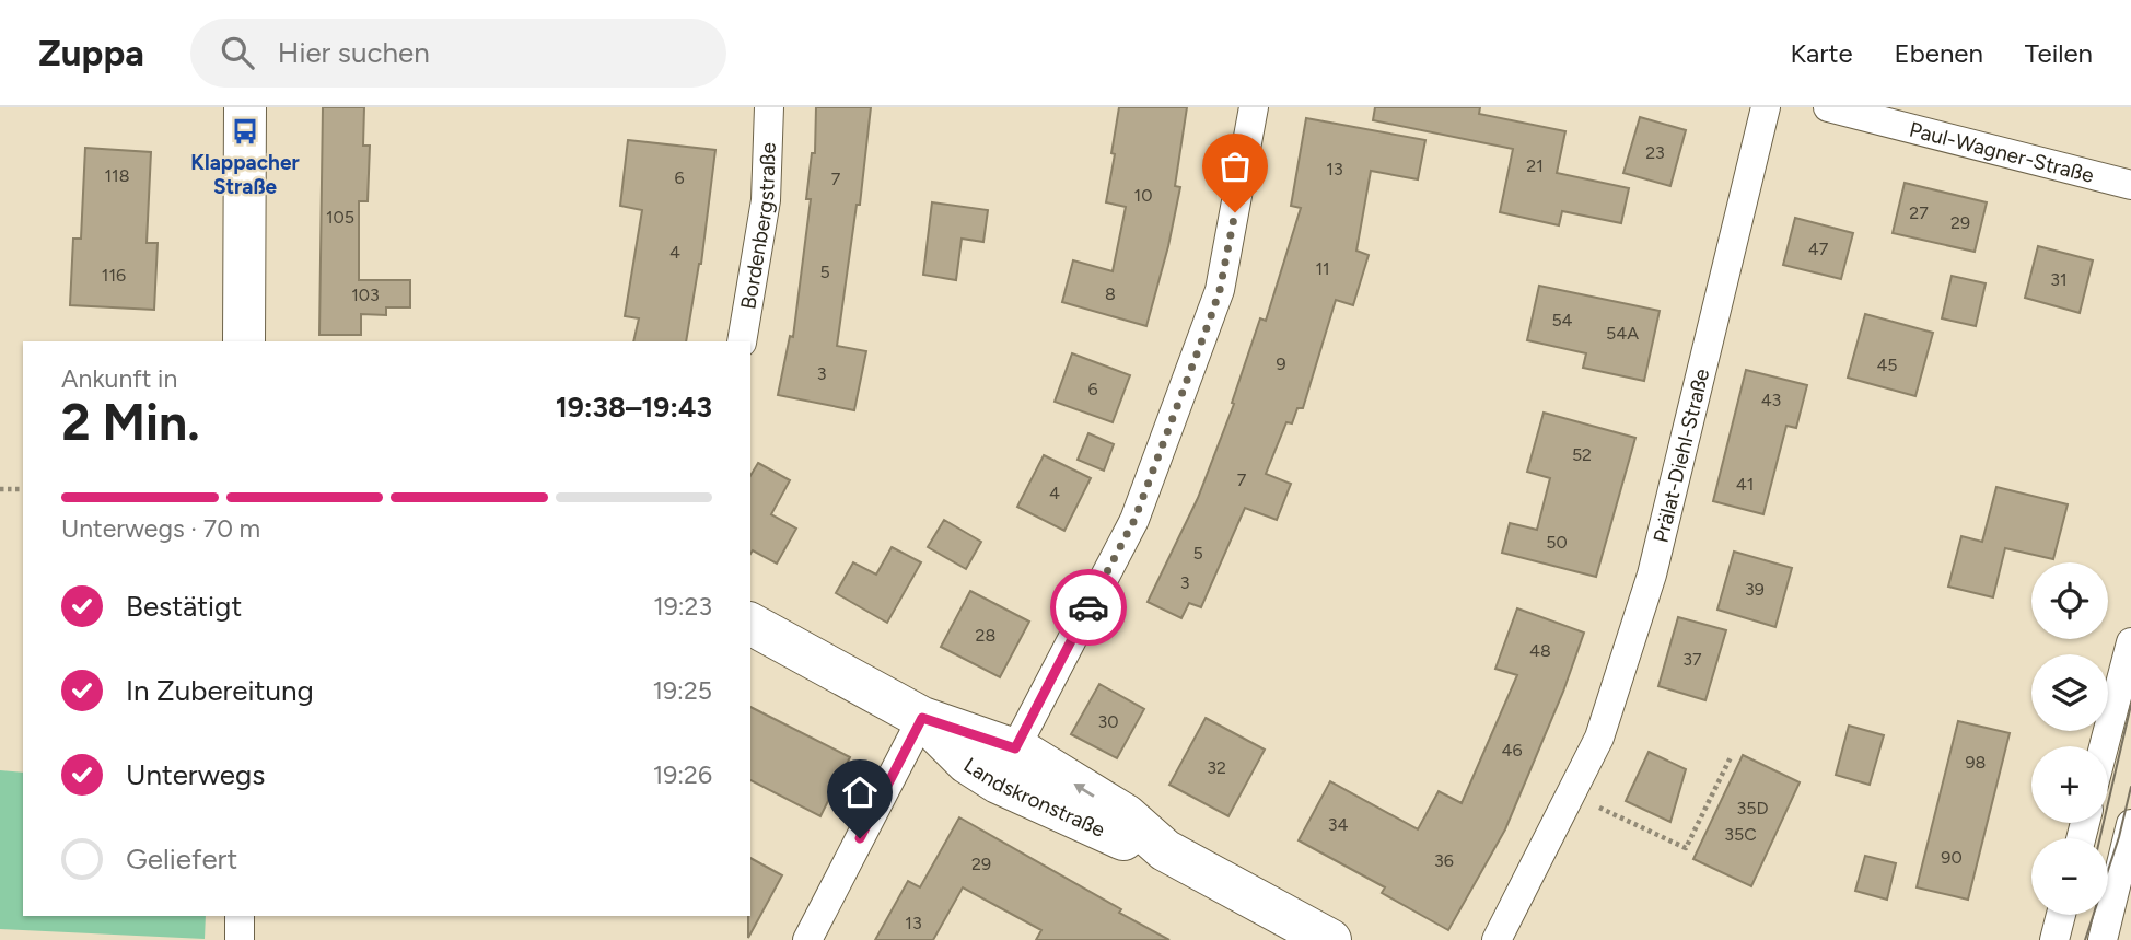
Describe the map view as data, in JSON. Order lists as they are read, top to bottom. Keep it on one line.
{"streets":{"main road":["Landskronstraße"],"street":["Paul-Wagner-Straße","Bordenbergstraße","Prälat-Diehl-Straße"]},"places":{"bus stop":["Klappacher Straße"]},"house_numbers":["23","21","13","118","6","7","10","27","105","29","47","4","11","5","116","31","8","103","54","54A","9","45","3","6","43","52","7","41","4","50","5","3","39","28","48","37","30","46","98","32","35D","34","35C","90","36","29","13"],"page":{"header":"Zuppa","search":"Hier suchen","nav":["Karte","Ebenen","Teilen"],"heading":["2 Min.","Ankunft in","19:38–19:43"],"bar":"Unterwegs · 70 m","map_buttons":["+","−"],"list":[["Bestätigt","19:23"],["In Zubereitung","19:25"],["Unterwegs","19:26"],"Geliefert"]}}
